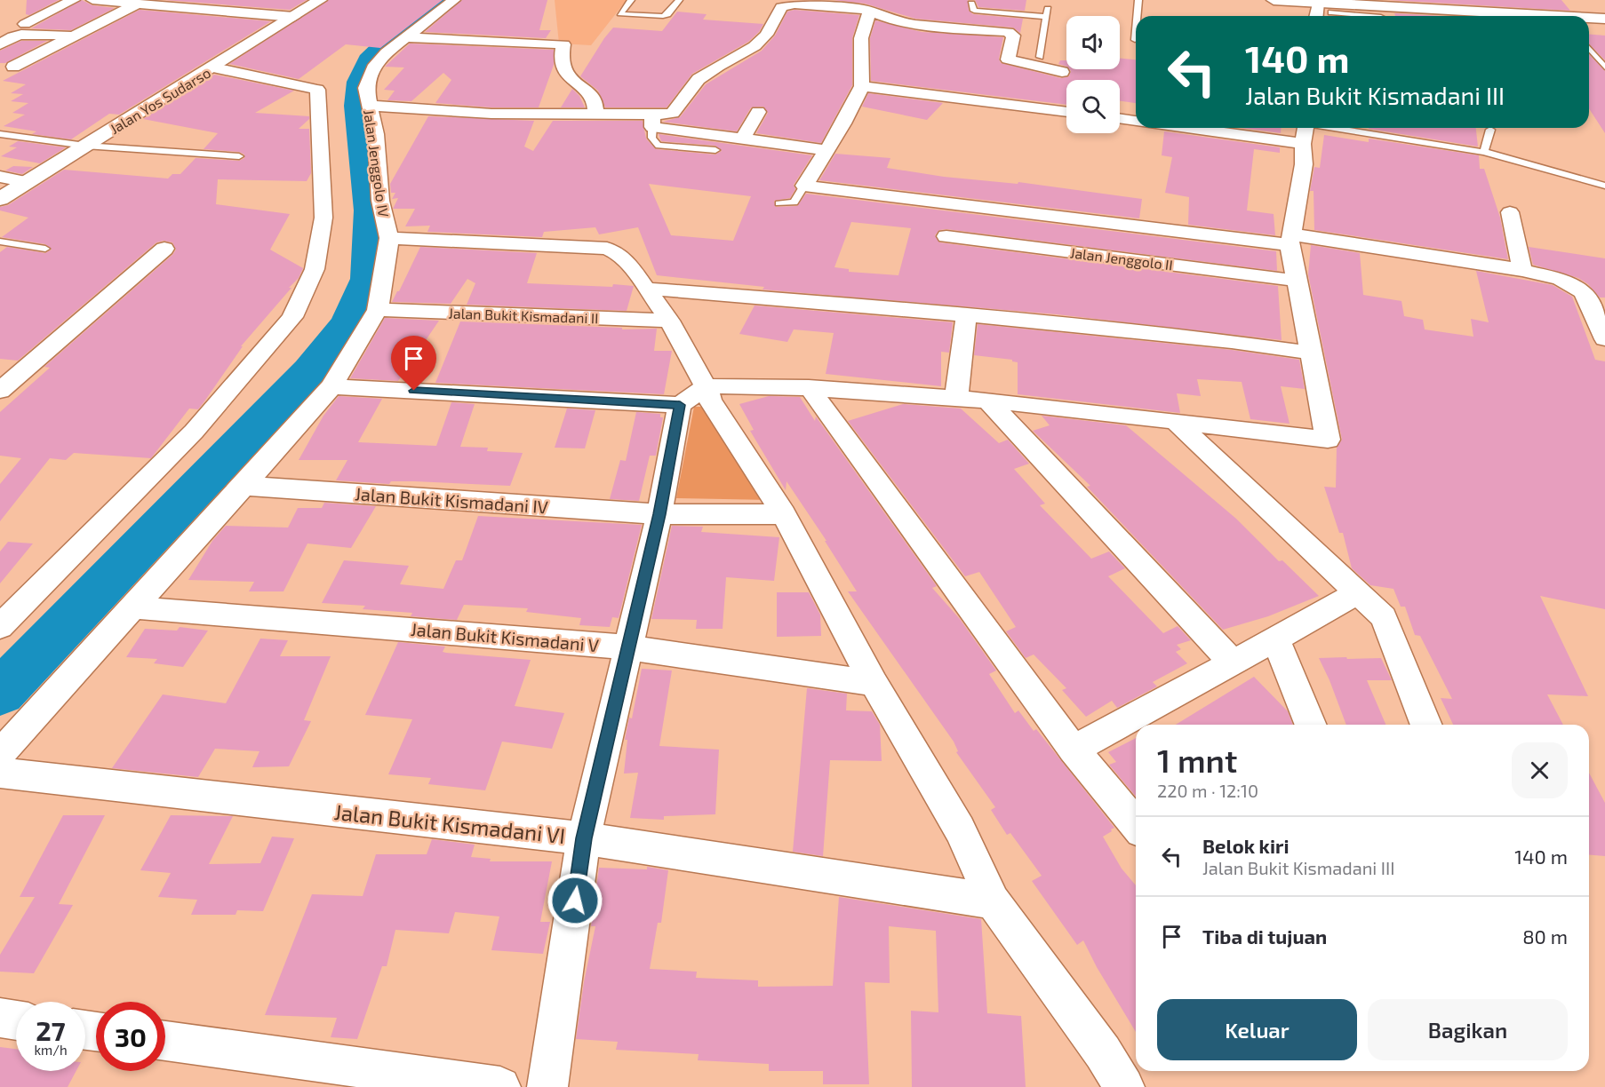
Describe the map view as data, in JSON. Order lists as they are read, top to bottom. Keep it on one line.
{"streets":{"main road":["Jalan Yos Sudarso"],"street":["Jalan Jenggolo IV","Jalan Jenggolo II","Jalan Bukit Kismadani II","Jalan Bukit Kismadani IV","Jalan Bukit Kismadani V","Jalan Bukit Kismadani VI"]},"page":{"turn":["140 m","Jalan Bukit Kismadani III"],"heading":["1 mnt","220 m · 12:10"],"list":[{"name":"Belok kiri","note":"Jalan Bukit Kismadani III","value":"140 m"},{"name":"Tiba di tujuan","value":"80 m"}],"buttons":["Keluar","Bagikan"],"speed":"27 km/h","limit":"30"}}
